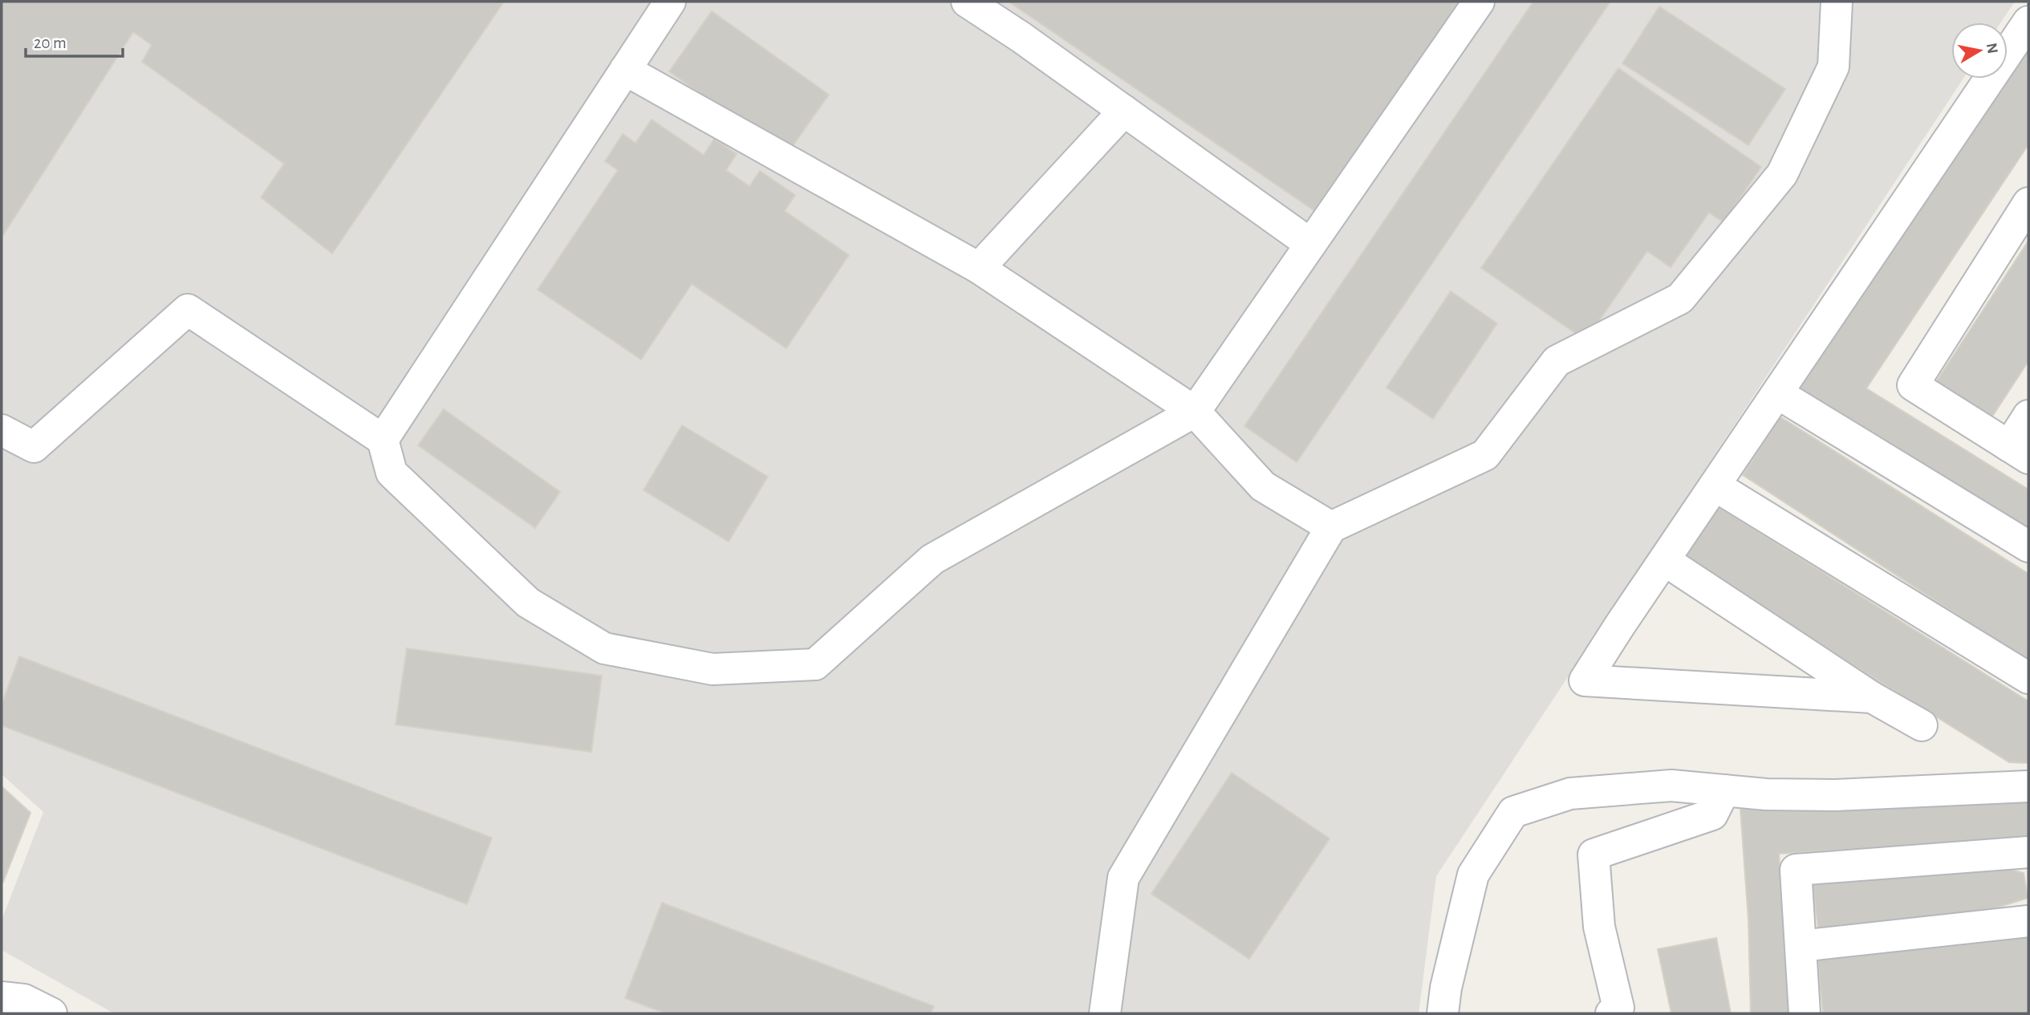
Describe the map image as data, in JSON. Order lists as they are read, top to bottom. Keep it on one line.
{"scale_bar":"20 m","north":"right"}
